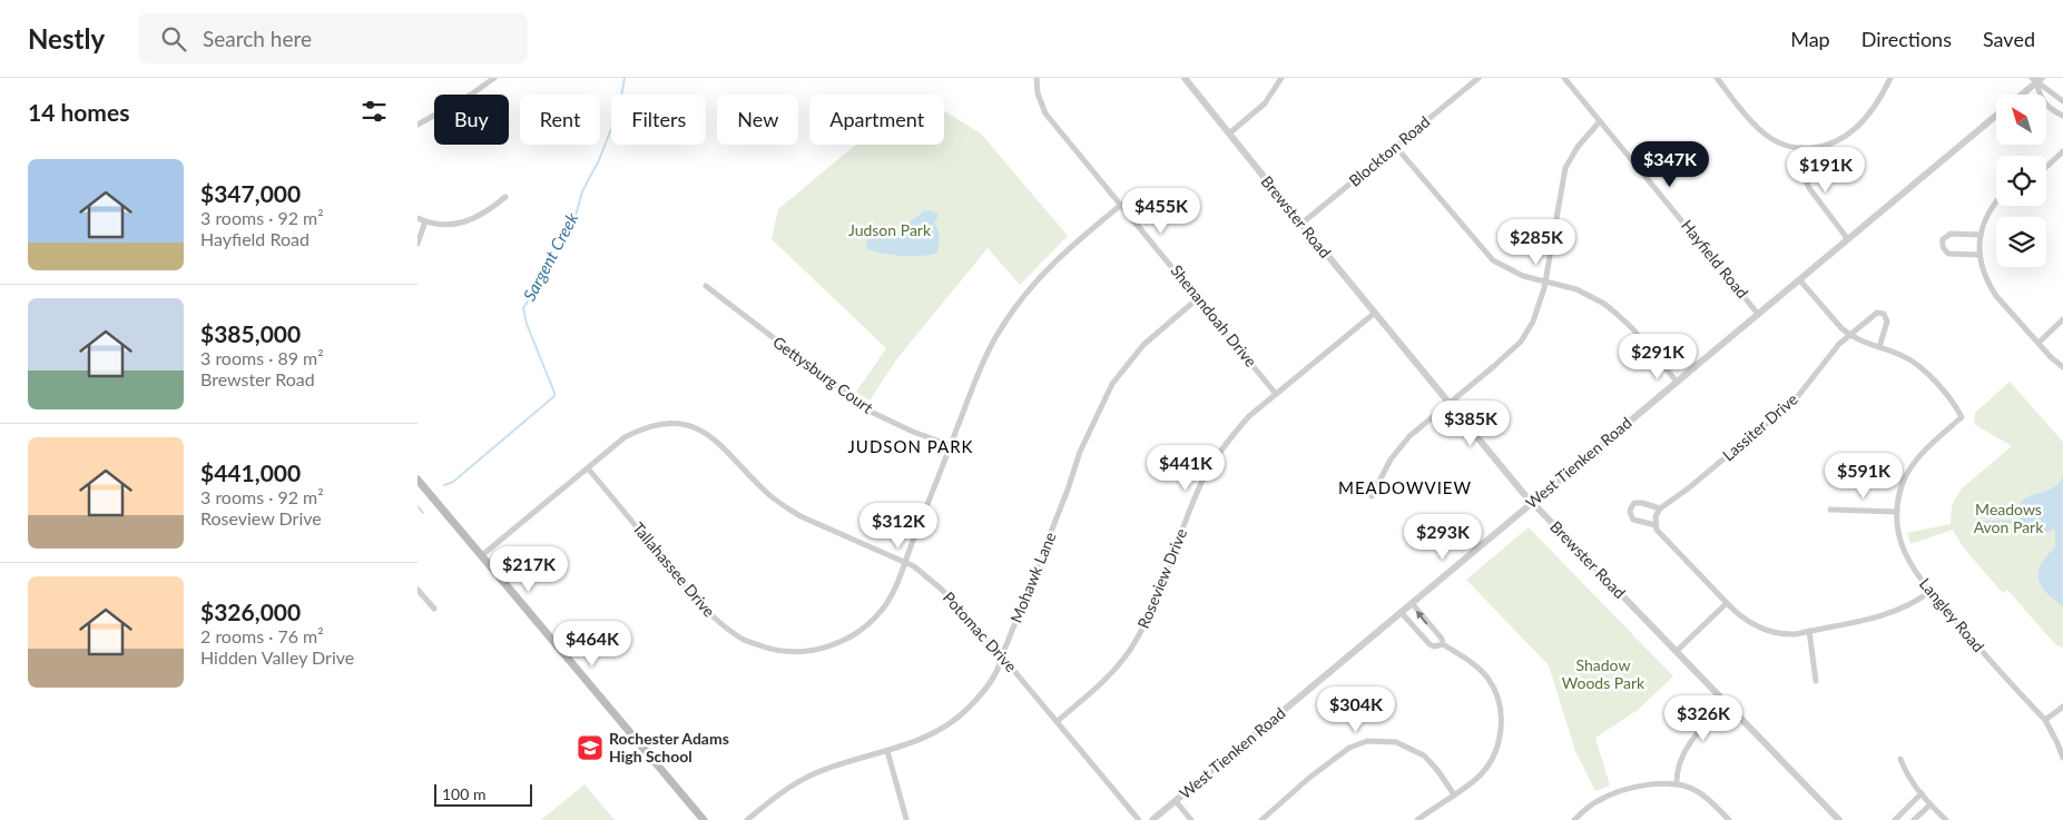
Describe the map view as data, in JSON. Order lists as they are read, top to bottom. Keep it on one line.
{"streets":{"street":["Blockton Road","Brewster Road","Hayfield Road","Shenandoah Drive","Gettysburg Court","Lassiter Drive","West Tienken Road","Tallahassee Drive","Mohawk Lane","Roseview Drive","Langley Road","Potomac Drive"]},"crossings":[["Blockton Road","Brewster Road"],["Brewster Road","West Tienken Road"],["Brewster Road","Roseview Drive"],["Hayfield Road","West Tienken Road"],["Shenandoah Drive","Tallahassee Drive"],["Shenandoah Drive","Mohawk Lane"],["Shenandoah Drive","Roseview Drive"],["Gettysburg Court","Tallahassee Drive"],["Lassiter Drive","Langley Road"],["West Tienken Road","Langley Road"],["Tallahassee Drive","Potomac Drive"],["Mohawk Lane","Potomac Drive"],["Roseview Drive","Potomac Drive"]],"districts":["JUDSON PARK","MEADOWVIEW"],"water":["Sargent Creek"],"parks":["Judson Park","Meadows Avon Park","Shadow Woods Park"],"places":{"school or university":["Rochester Adams High School"]},"scale_bar":"100 m","north":"top left","page":{"header":"Nestly","search":"Search here","nav":["Map","Directions","Saved"],"heading":"14 homes","chip":["Buy","Rent","Filters","New","Apartment"],"price":["$347K","$191K","$455K","$285K","$291K","$385K","$441K","$591K","$312K","$293K","$217K","$464K","$304K","$326K"],"list":[{"name":"$347,000","note":"3 rooms · 92 m² · Hayfield Road"},{"name":"$385,000","note":"3 rooms · 89 m² · Brewster Road"},{"name":"$441,000","note":"3 rooms · 92 m² · Roseview Drive"},{"name":"$326,000","note":"2 rooms · 76 m² · Hidden Valley Drive"}],"scale":"100 m"}}
